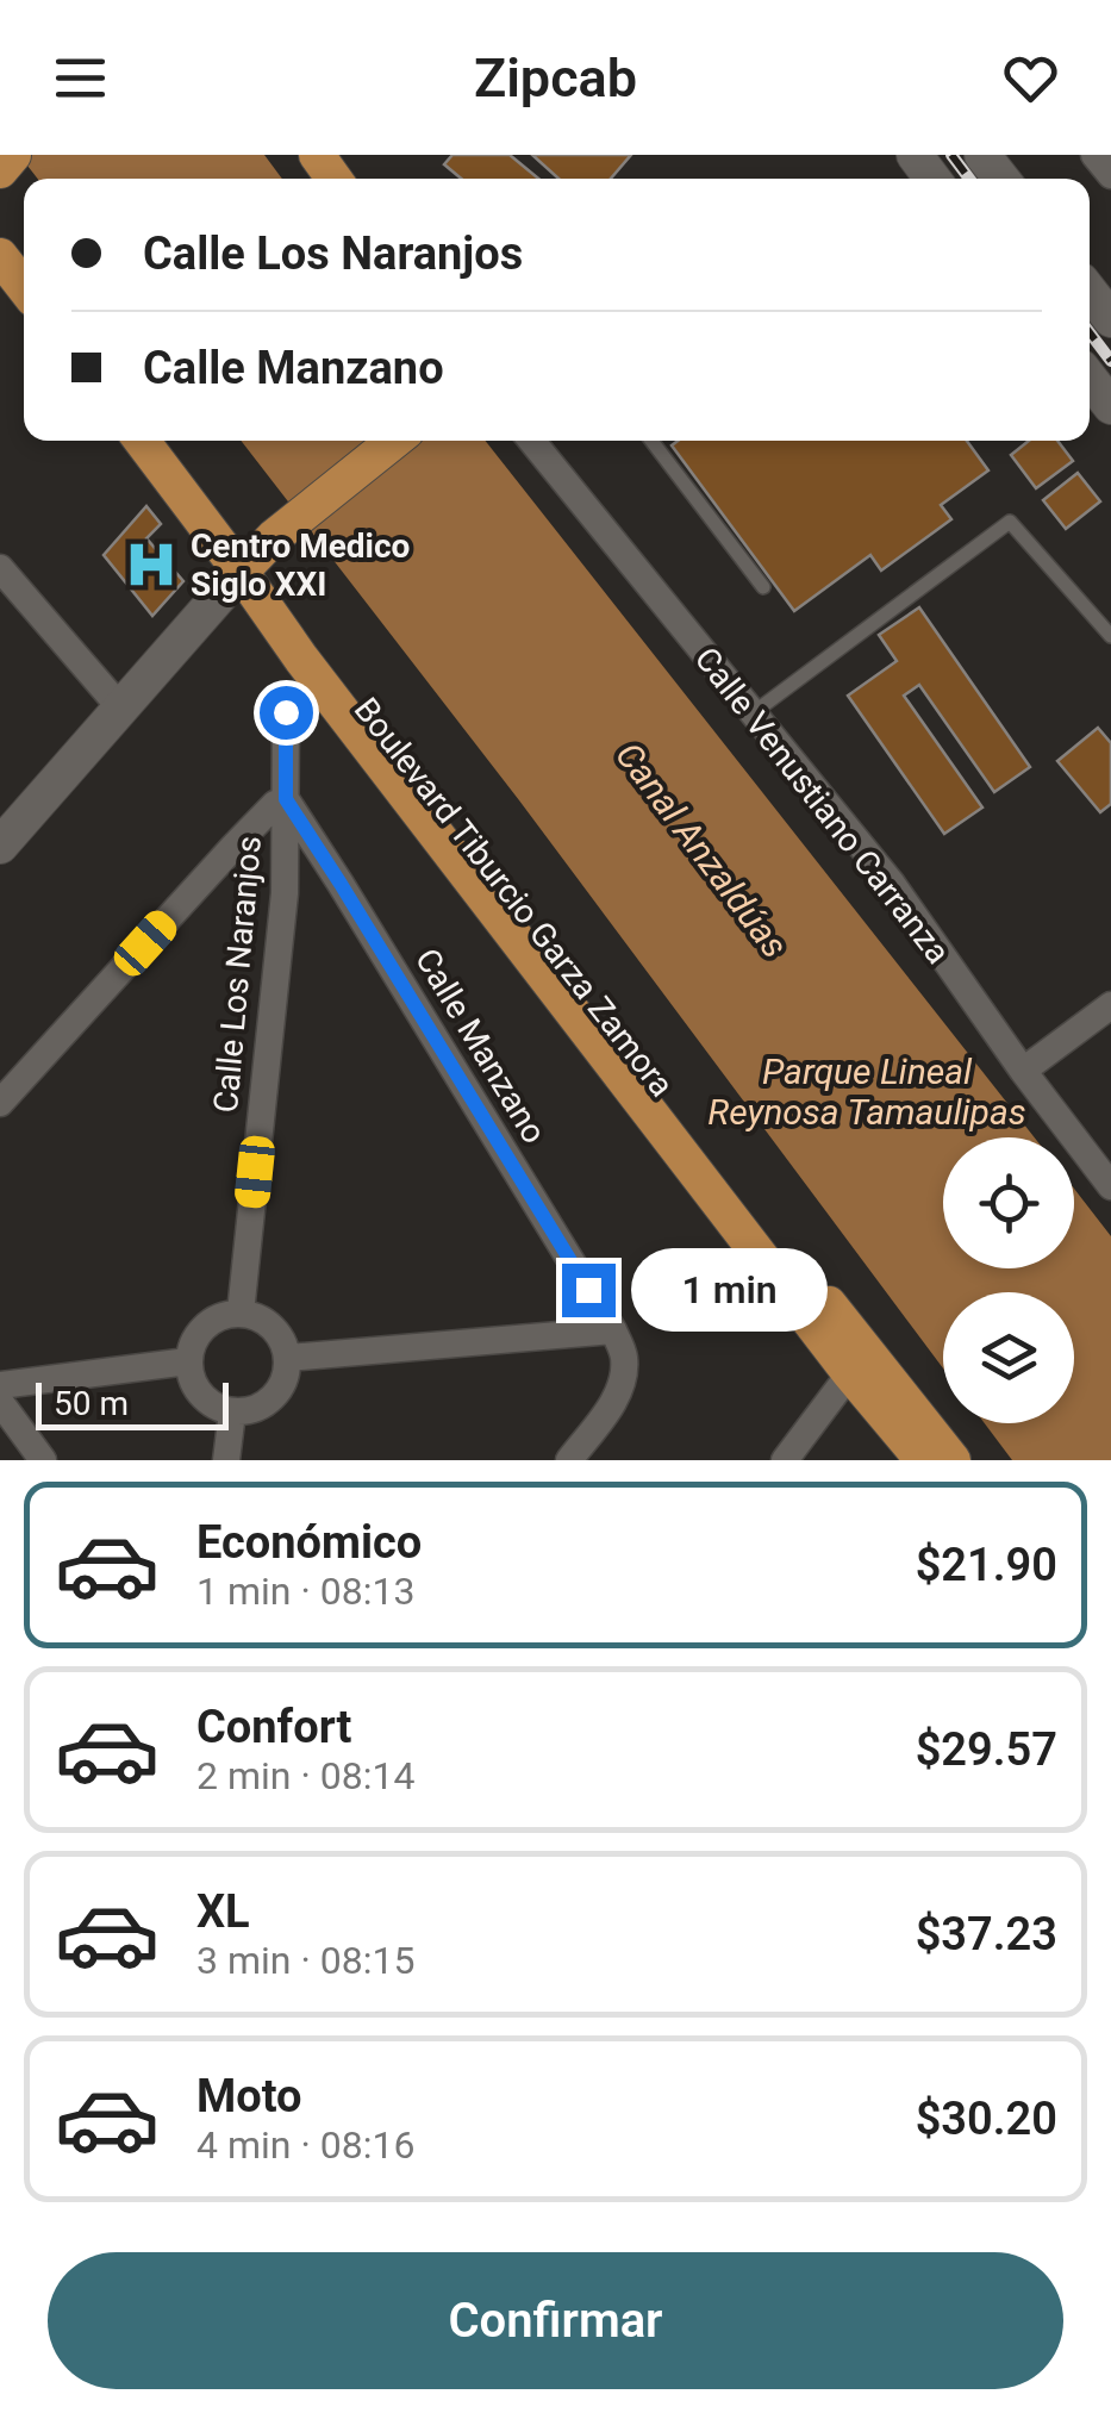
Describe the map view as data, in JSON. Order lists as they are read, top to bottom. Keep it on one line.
{"streets":{"main road":["Boulevard Tiburcio Garza Zamora"],"street":["Calle Venustiano Carranza","Calle Los Naranjos","Calle Manzano"]},"crossings":[["Calle Los Naranjos","Calle Manzano"]],"water":["Canal Anzaldúas","Parque Lineal Reynosa Tamaulipas"],"places":{"hospital":["Centro Medico Siglo XXI"]},"scale_bar":"50 m","page":{"header":"Zipcab","banner":["Calle Los Naranjos","Calle Manzano"],"bubble":"1 min","scale":"50 m","list":[{"name":"Económico","note":"1 min · 08:13","value":"$21.90"},{"name":"Confort","note":"2 min · 08:14","value":"$29.57"},{"name":"XL","note":"3 min · 08:15","value":"$37.23"},{"name":"Moto","note":"4 min · 08:16","value":"$30.20"}],"buttons":"Confirmar"}}
